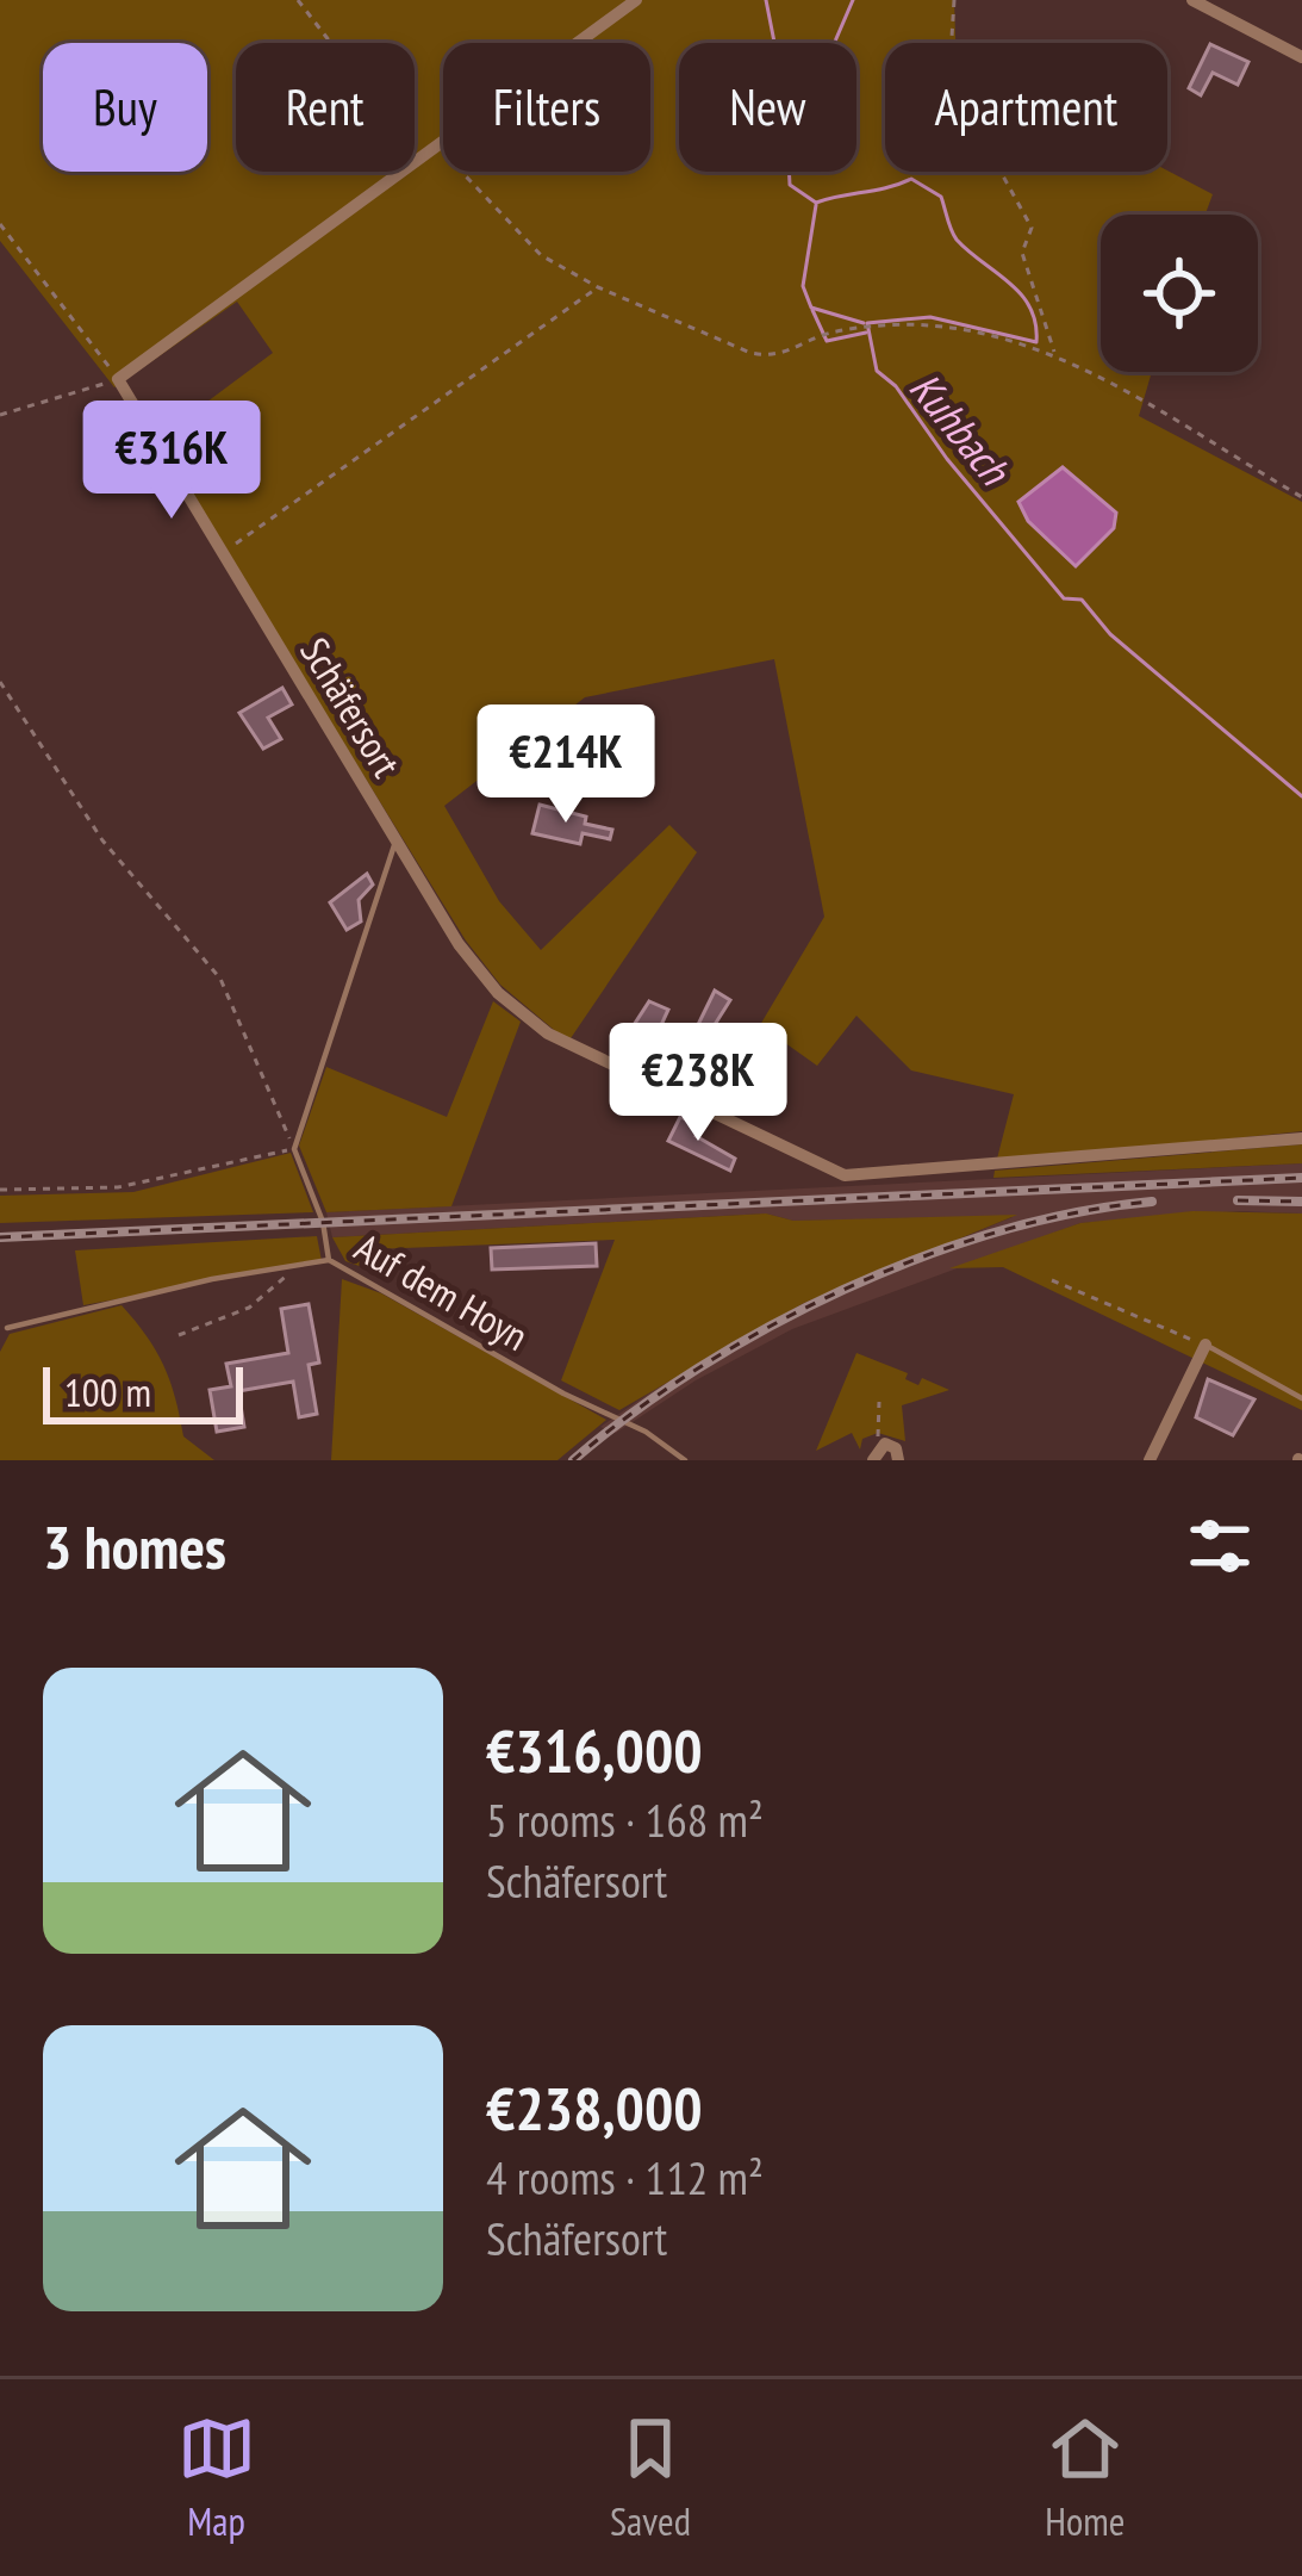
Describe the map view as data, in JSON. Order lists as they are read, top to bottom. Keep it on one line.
{"streets":{"street":["Schäfersort"],"lane":["Auf dem Hoyn"]},"water":["Kuhbach"],"scale_bar":"100 m","page":{"chip":["Buy","Rent","Filters","New","Apartment"],"price":["€316K","€214K","€238K"],"scale":"100 m","heading":"3 homes","list":[{"name":"€316,000","note":"5 rooms · 168 m² · Schäfersort"},{"name":"€238,000","note":"4 rooms · 112 m² · Schäfersort"}],"tabs":["Map","Saved","Home"]}}
